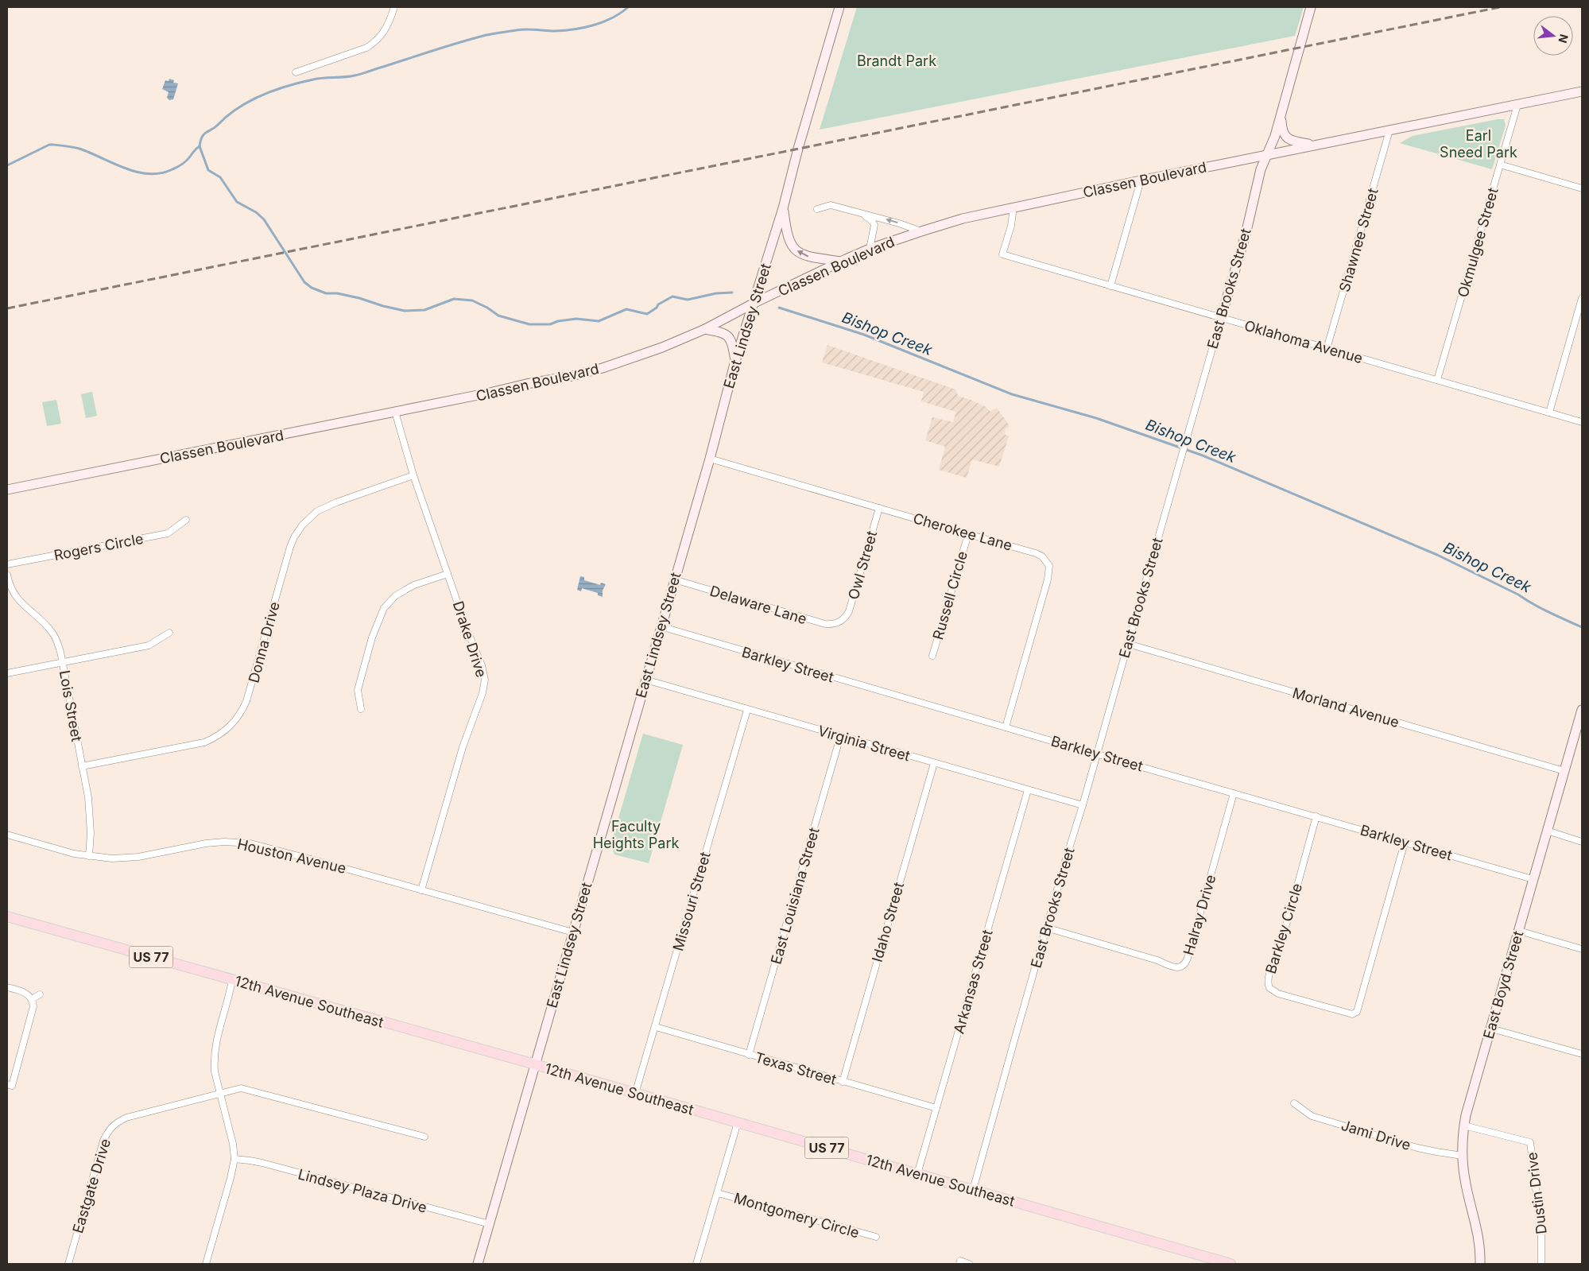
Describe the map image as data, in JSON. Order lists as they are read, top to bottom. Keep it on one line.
{"streets":{"main road":["US 77","12th Avenue Southeast"],"street":["Classen Boulevard","Shawnee Street","Okmulgee Street","East Brooks Street","East Lindsey Street","Oklahoma Avenue","Cherokee Lane","Rogers Circle","Owl Street","Russell Circle","Delaware Lane","Drake Drive","Donna Drive","Barkley Street","Lois Street","Morland Avenue","Virginia Street","Houston Avenue","East Louisiana Street","Missouri Street","Halray Drive","Idaho Street","Barkley Circle","Arkansas Street","East Boyd Street","Texas Street","Jami Drive","Eastgate Drive","Lindsey Plaza Drive","Dustin Drive","Montgomery Circle"]},"crossings":[["Classen Boulevard","Shawnee Street"],["Classen Boulevard","Okmulgee Street"],["Classen Boulevard","East Brooks Street"],["Classen Boulevard","East Lindsey Street"],["Classen Boulevard","Oklahoma Avenue"],["Classen Boulevard","Drake Drive"],["Shawnee Street","Oklahoma Avenue"],["Okmulgee Street","Oklahoma Avenue"],["East Brooks Street","Oklahoma Avenue"],["East Brooks Street","Barkley Street"],["East Brooks Street","Morland Avenue"],["East Brooks Street","Virginia Street"],["East Brooks Street","Halray Drive"],["East Brooks Street","12th Avenue Southeast"],["East Lindsey Street","Cherokee Lane"],["East Lindsey Street","Delaware Lane"],["East Lindsey Street","Barkley Street"],["East Lindsey Street","Virginia Street"],["East Lindsey Street","Houston Avenue"],["East Lindsey Street","12th Avenue Southeast"],["East Lindsey Street","Lindsey Plaza Drive"],["Cherokee Lane","Owl Street"],["Cherokee Lane","Russell Circle"],["Cherokee Lane","Barkley Street"],["Owl Street","Delaware Lane"],["Drake Drive","Donna Drive"],["Drake Drive","Houston Avenue"],["Donna Drive","Lois Street"],["Barkley Street","Halray Drive"],["Barkley Street","Barkley Circle"],["Barkley Street","East Boyd Street"],["Lois Street","Houston Avenue"],["Morland Avenue","East Boyd Street"],["Virginia Street","East Louisiana Street"],["Virginia Street","Missouri Street"],["Virginia Street","Idaho Street"],["Virginia Street","Arkansas Street"],["East Louisiana Street","Texas Street"],["Missouri Street","12th Avenue Southeast"],["Missouri Street","Texas Street"],["Idaho Street","Texas Street"],["Arkansas Street","12th Avenue Southeast"],["Arkansas Street","Texas Street"],["East Boyd Street","Jami Drive"],["East Boyd Street","Dustin Drive"]],"water":["Bishop Creek"],"parks":["Brandt Park","Earl Sneed Park","Faculty Heights Park"],"north":"right"}
